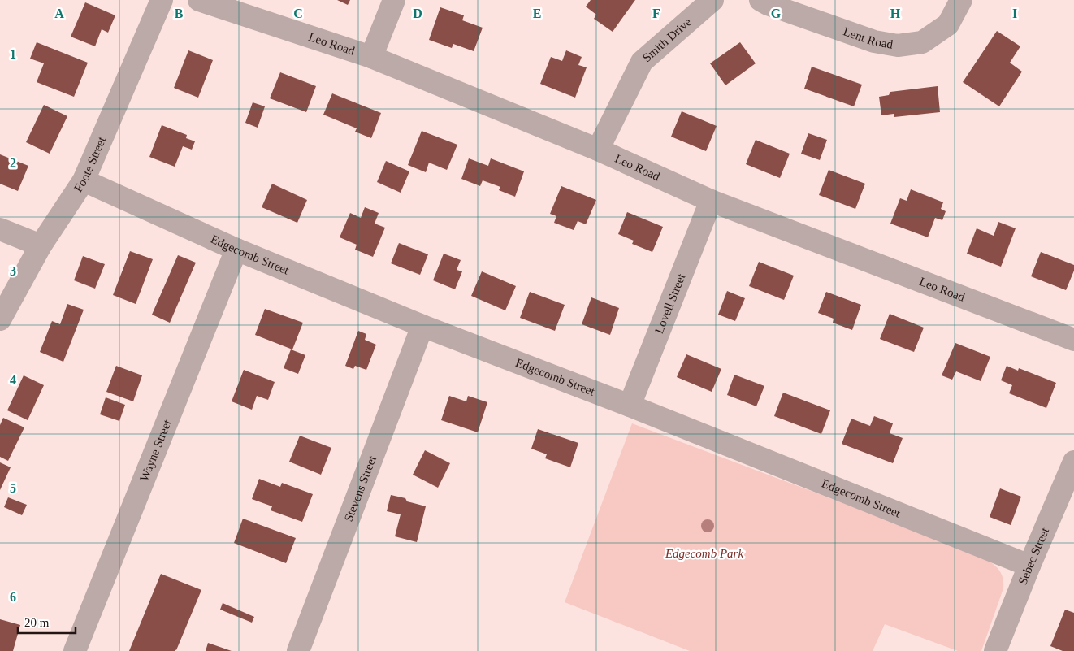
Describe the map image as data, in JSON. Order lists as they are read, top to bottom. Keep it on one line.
{"streets":{"street":["Lent Road","Smith Drive","Leo Road","Foote Street","Edgecomb Street","Lovell Street","Wayne Street","Stevens Street","Sebec Street"]},"crossings":[["Smith Drive","Leo Road"],["Leo Road","Lovell Street"],["Foote Street","Edgecomb Street"],["Edgecomb Street","Lovell Street"],["Edgecomb Street","Wayne Street"],["Edgecomb Street","Stevens Street"],["Edgecomb Street","Sebec Street"]],"parks":["Edgecomb Park"],"scale_bar":"20 m","grid":{"columns":["A","B","C","D","E","F","G","H","I"],"rows":["1","2","3","4","5","6"]}}
